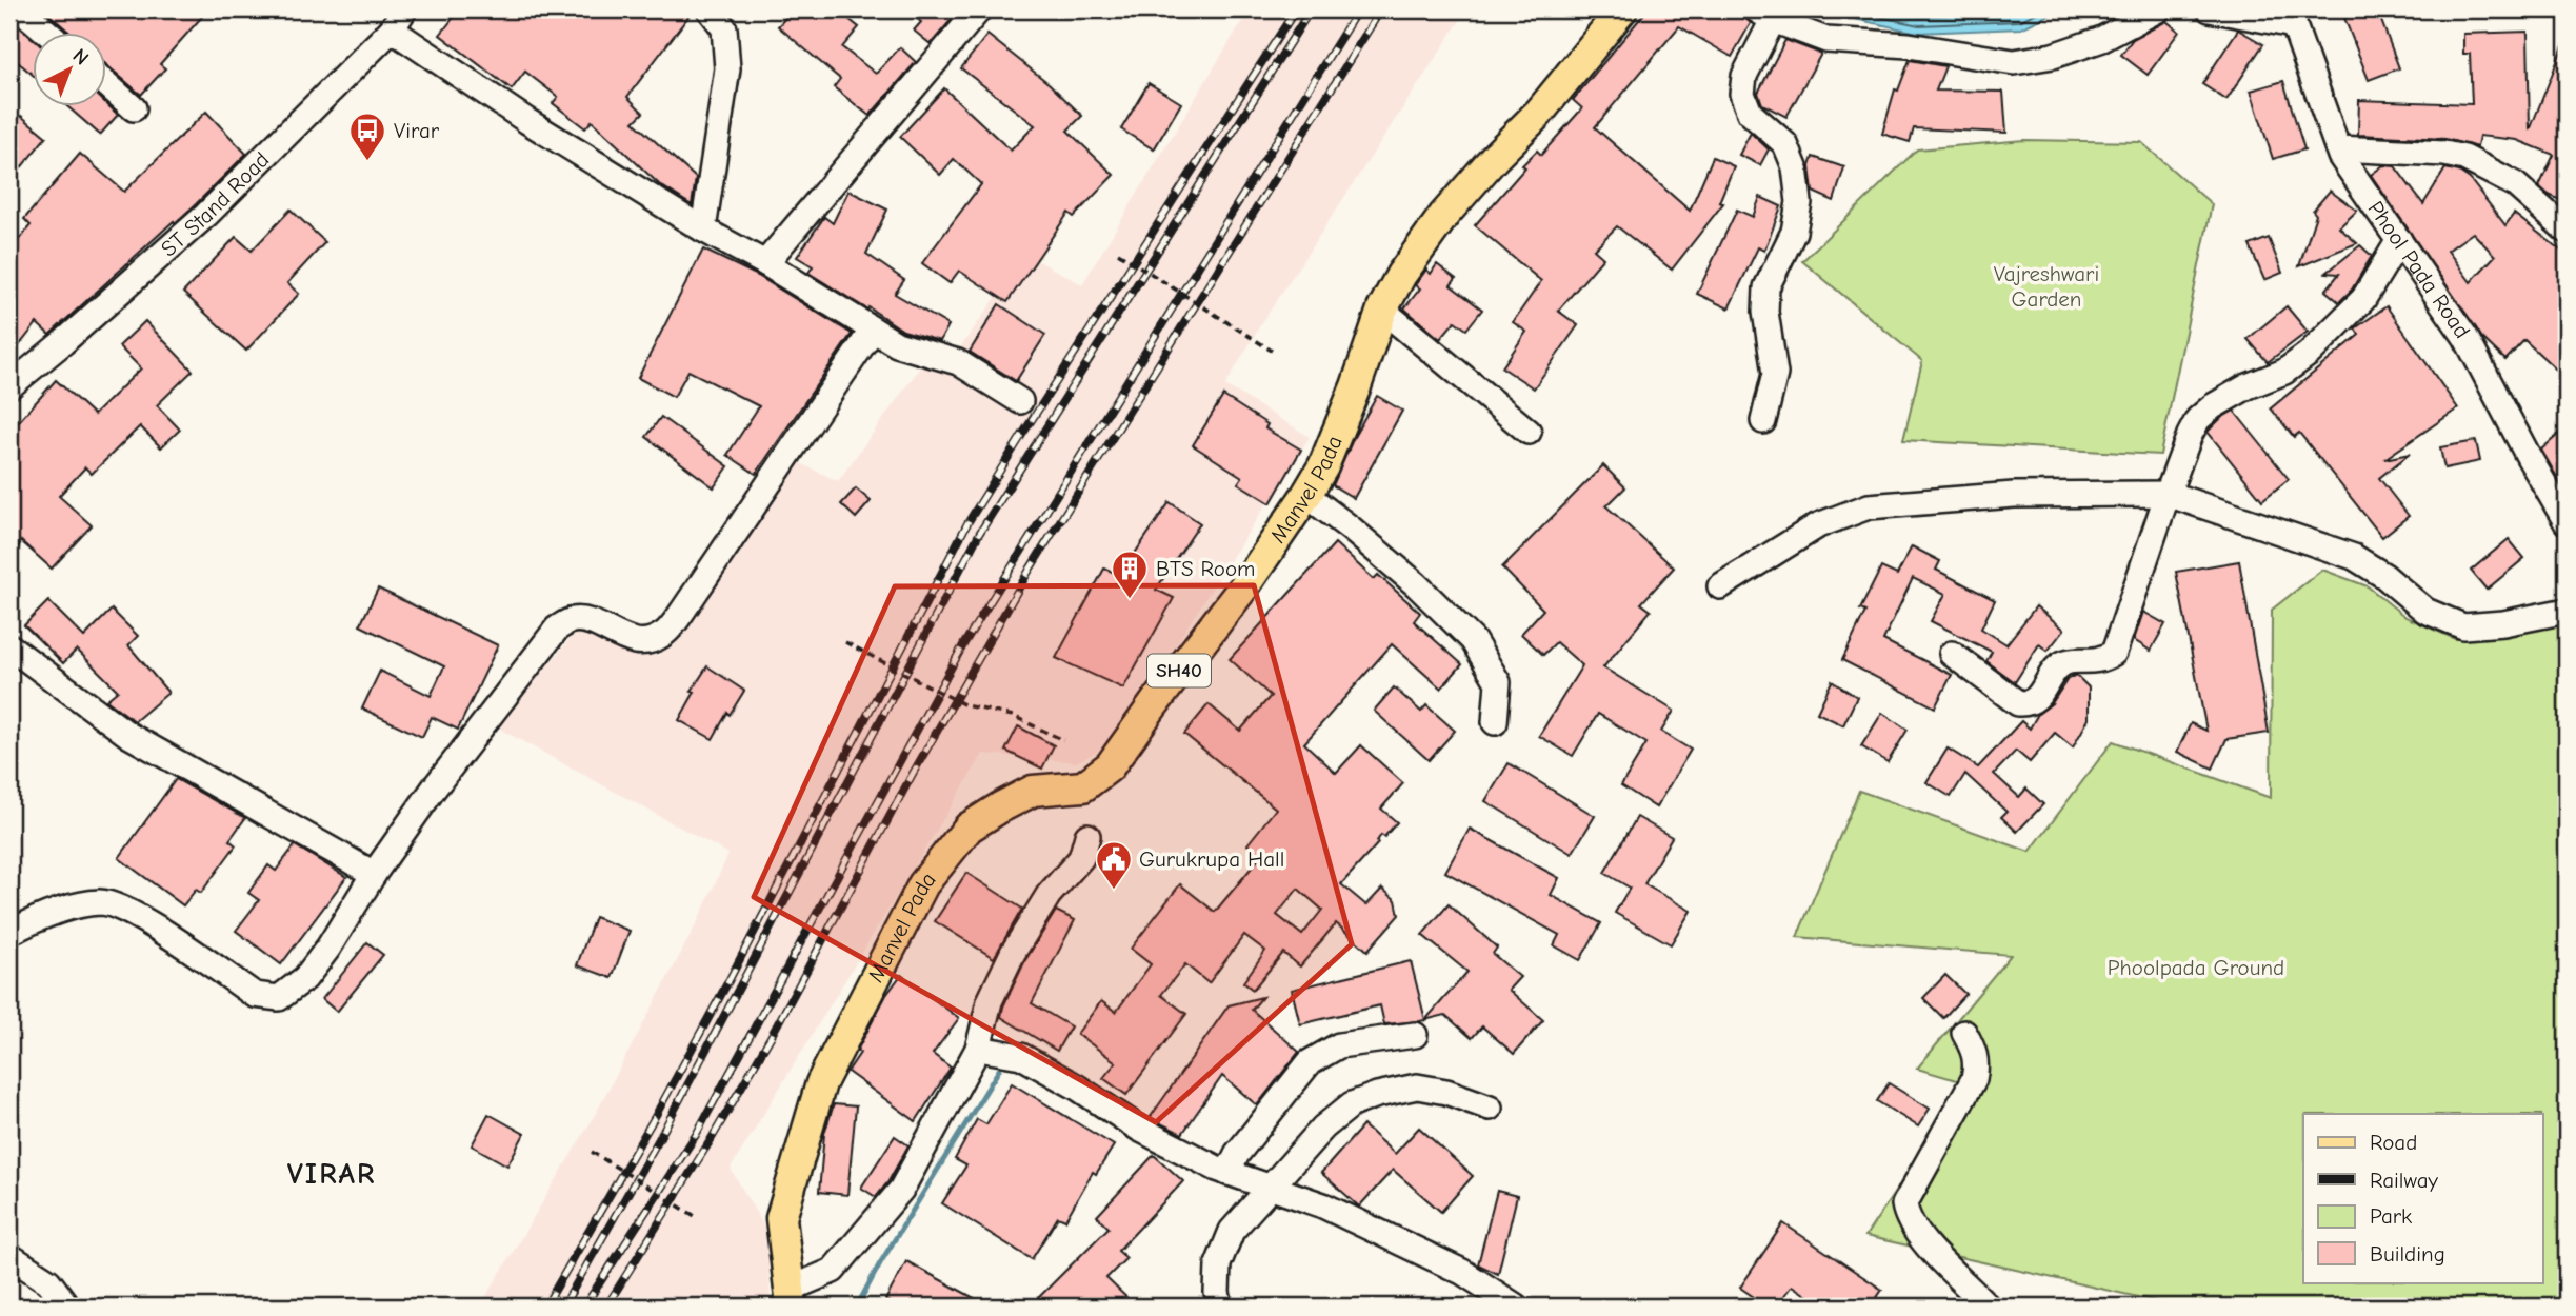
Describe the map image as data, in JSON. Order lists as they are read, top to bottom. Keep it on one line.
{"streets":{"main road":["Manvel Pada","SH40"],"street":["ST Stand Road","Phool Pada Road"]},"districts":["VIRAR"],"parks":["Vajreshwari Garden","Phoolpada Ground"],"places":{"bus stop":["Virar"],"building":["BTS Room"],"public building":["Gurukrupa Hall"]},"legend":["Road","Railway","Park","Building"],"north":"top right"}
